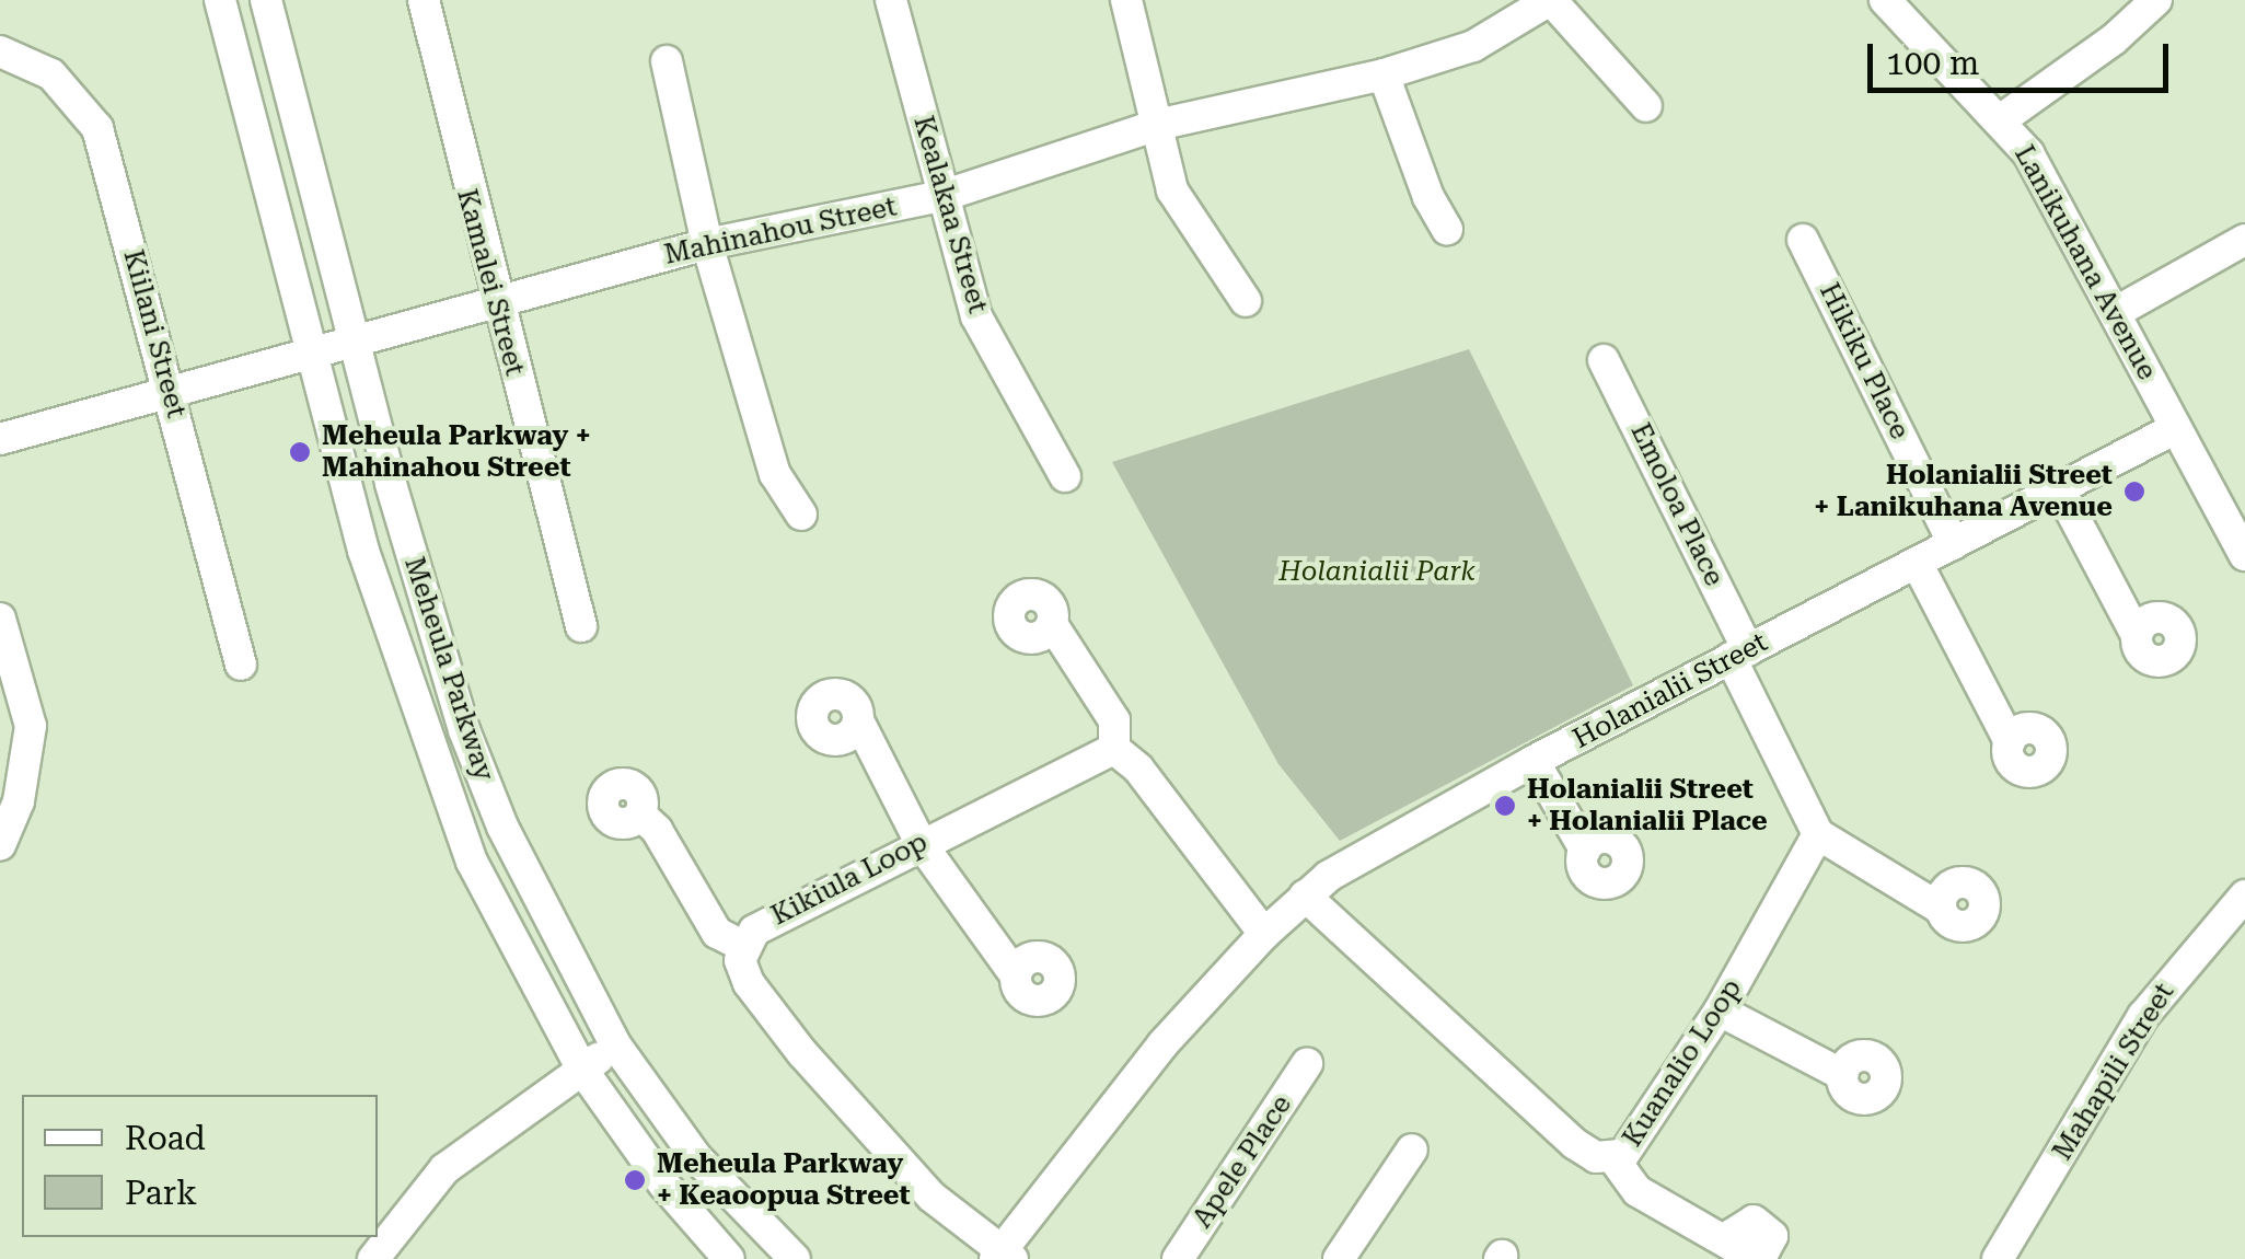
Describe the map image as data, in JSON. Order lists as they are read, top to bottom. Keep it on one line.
{"streets":{"street":["Kealakaa Street","Mahinahou Street","Lanikuhana Avenue","Kamalei Street","Kiilani Street","Hikiku Place","Emoloa Place","Meheula Parkway","Holanialii Street","Kikiula Loop","Kuanalio Loop","Mahapili Street","Apele Place"]},"crossings":[["Kealakaa Street","Mahinahou Street"],["Mahinahou Street","Kamalei Street"],["Mahinahou Street","Kiilani Street"],["Mahinahou Street","Meheula Parkway"],["Lanikuhana Avenue","Holanialii Street"],["Hikiku Place","Holanialii Street"],["Emoloa Place","Holanialii Street"],["Holanialii Street","Kikiula Loop"],["Holanialii Street","Kuanalio Loop"]],"parks":["Holanialii Park"],"places":["Meheula Parkway + Mahinahou Street","Holanialii Street + Lanikuhana Avenue","Holanialii Street + Holanialii Place","Meheula Parkway + Keaoopua Street"],"legend":["Road","Park"],"scale_bar":"100 m"}
